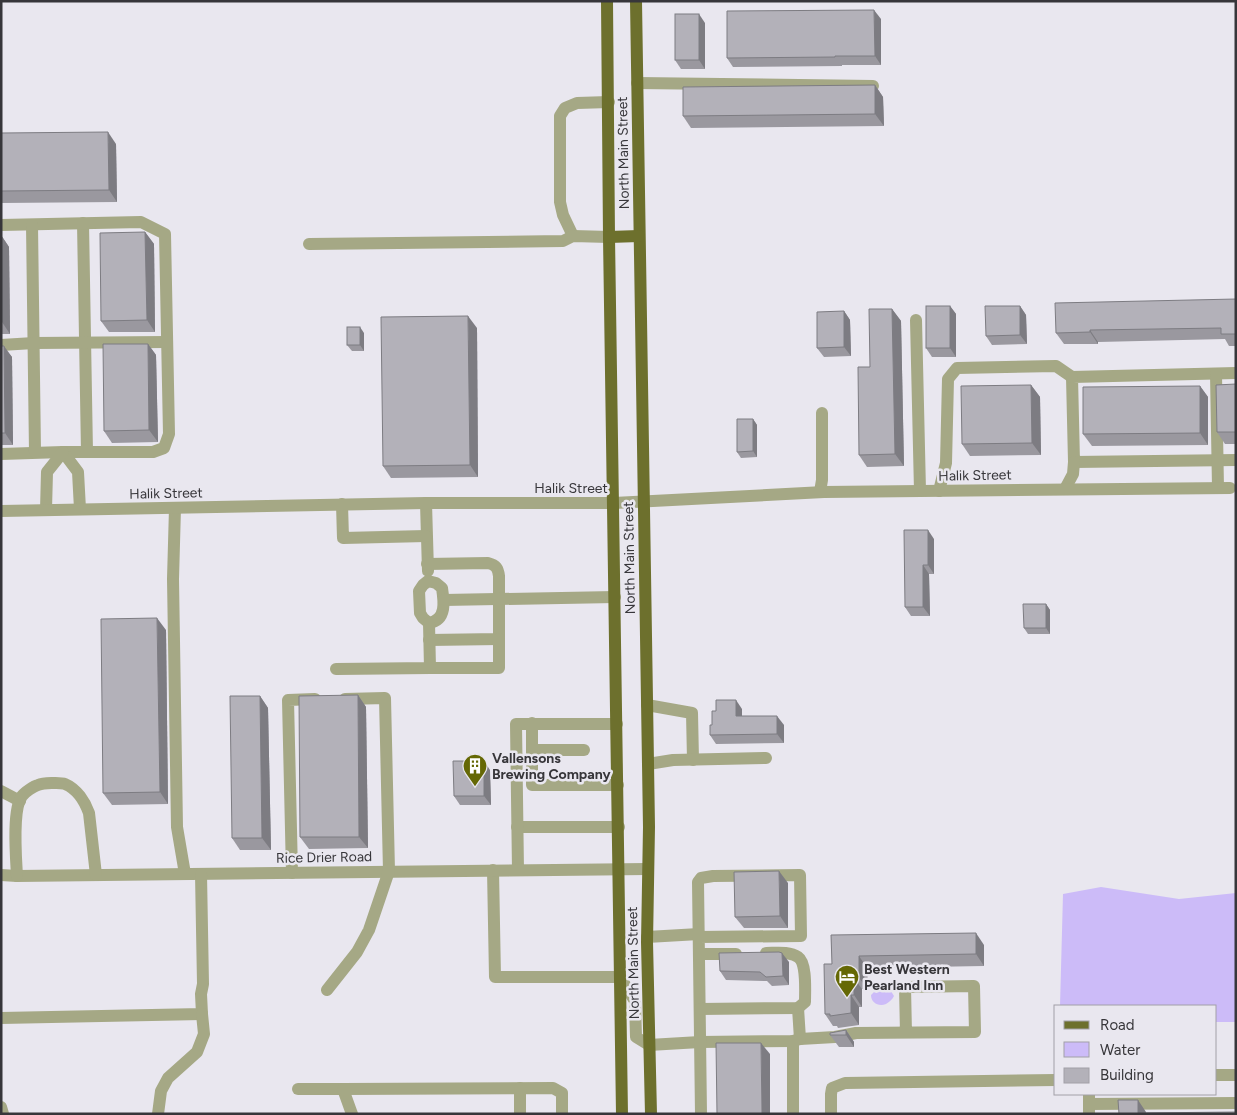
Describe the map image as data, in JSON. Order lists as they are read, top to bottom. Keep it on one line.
{"streets":{"main road":["North Main Street"],"street":["Halik Street","Rice Drier Road"]},"crossings":[["North Main Street","Halik Street"],["North Main Street","Rice Drier Road"]],"places":{"building":["Vallensons Brewing Company"],"hotel":["Best Western Pearland Inn"]},"legend":["Road","Water","Building"]}
